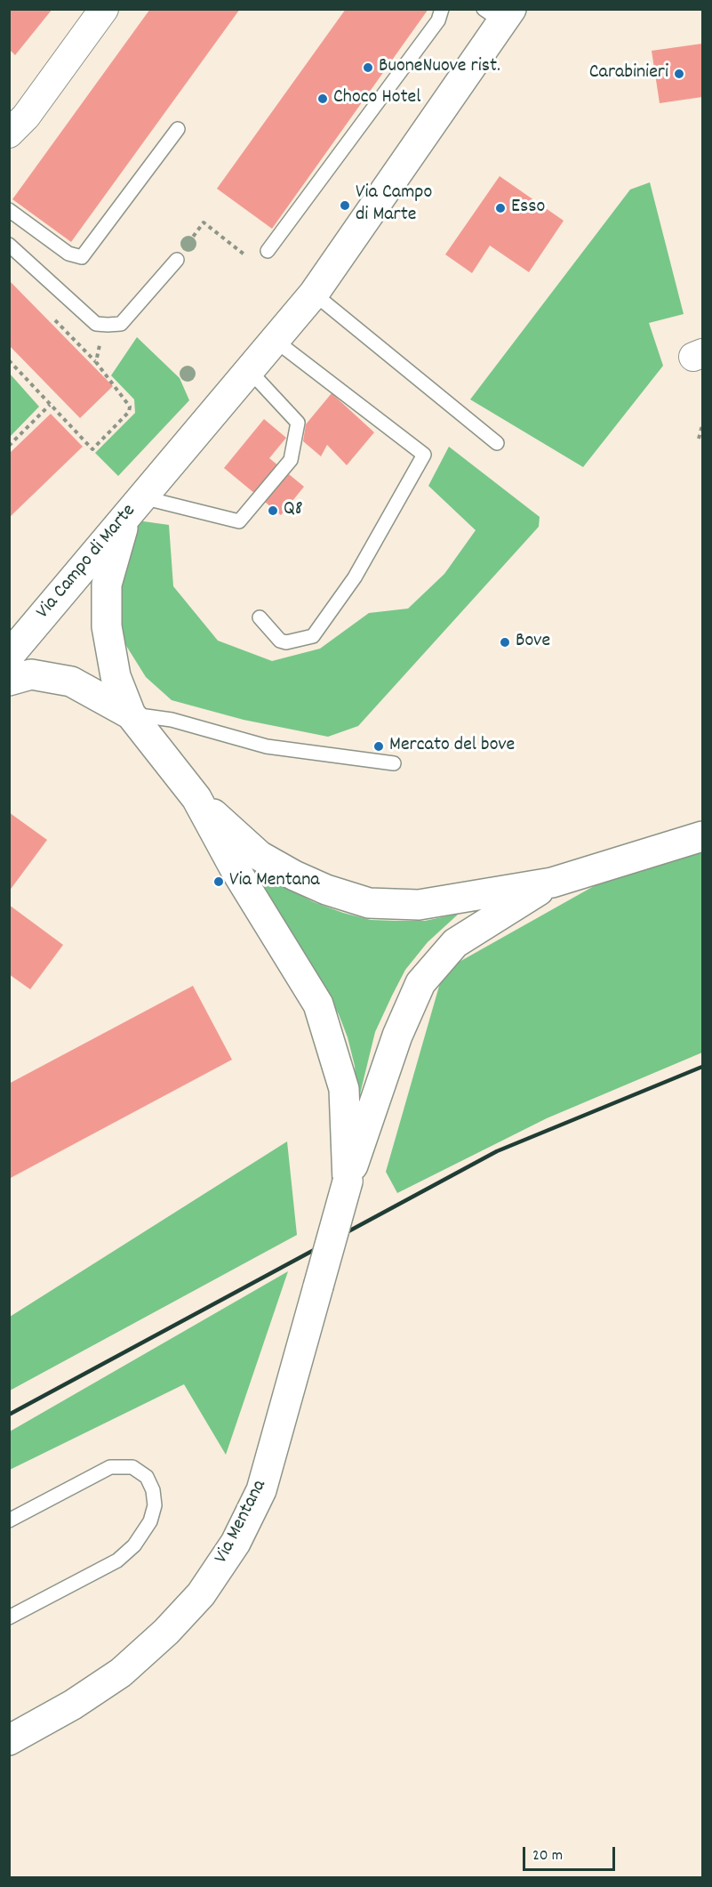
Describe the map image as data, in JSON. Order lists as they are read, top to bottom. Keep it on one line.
{"streets":{"main road":["Via Campo di Marte","Via Mentana"]},"crossings":[["Via Campo di Marte","Via Mentana"]],"places":["BuoneNuove rist.","Carabinieri","Choco Hotel","Via Campo di Marte","Esso","Q8","Bove","Mercato del bove","Via Mentana"],"scale_bar":"20 m"}
